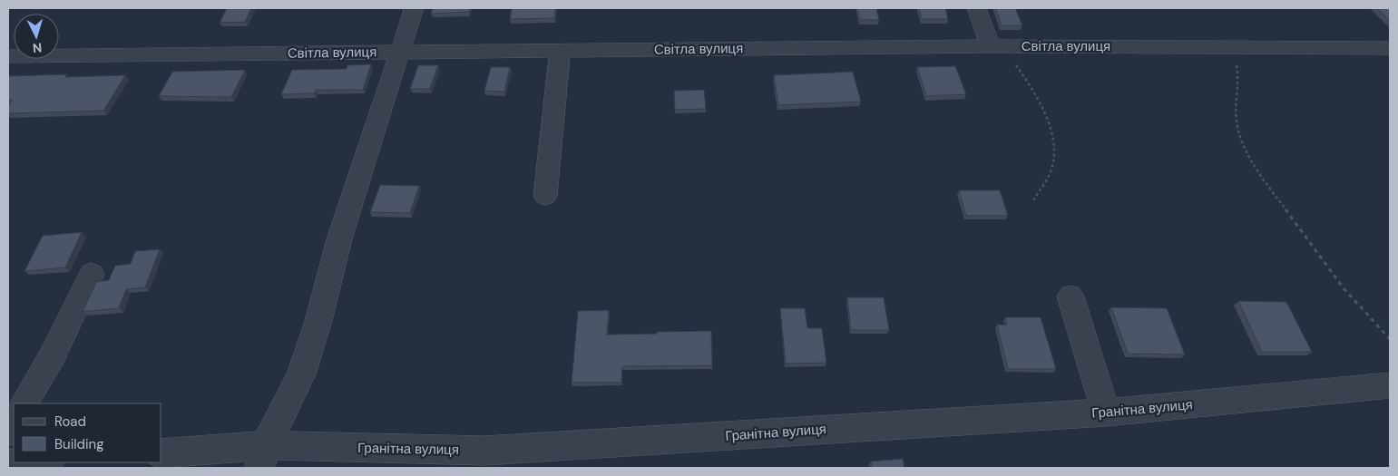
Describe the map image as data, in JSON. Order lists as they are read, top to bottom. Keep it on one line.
{"streets":{"street":["Світла вулиця","Гранітна вулиця"]},"legend":["Road","Building"],"north":"bottom"}
